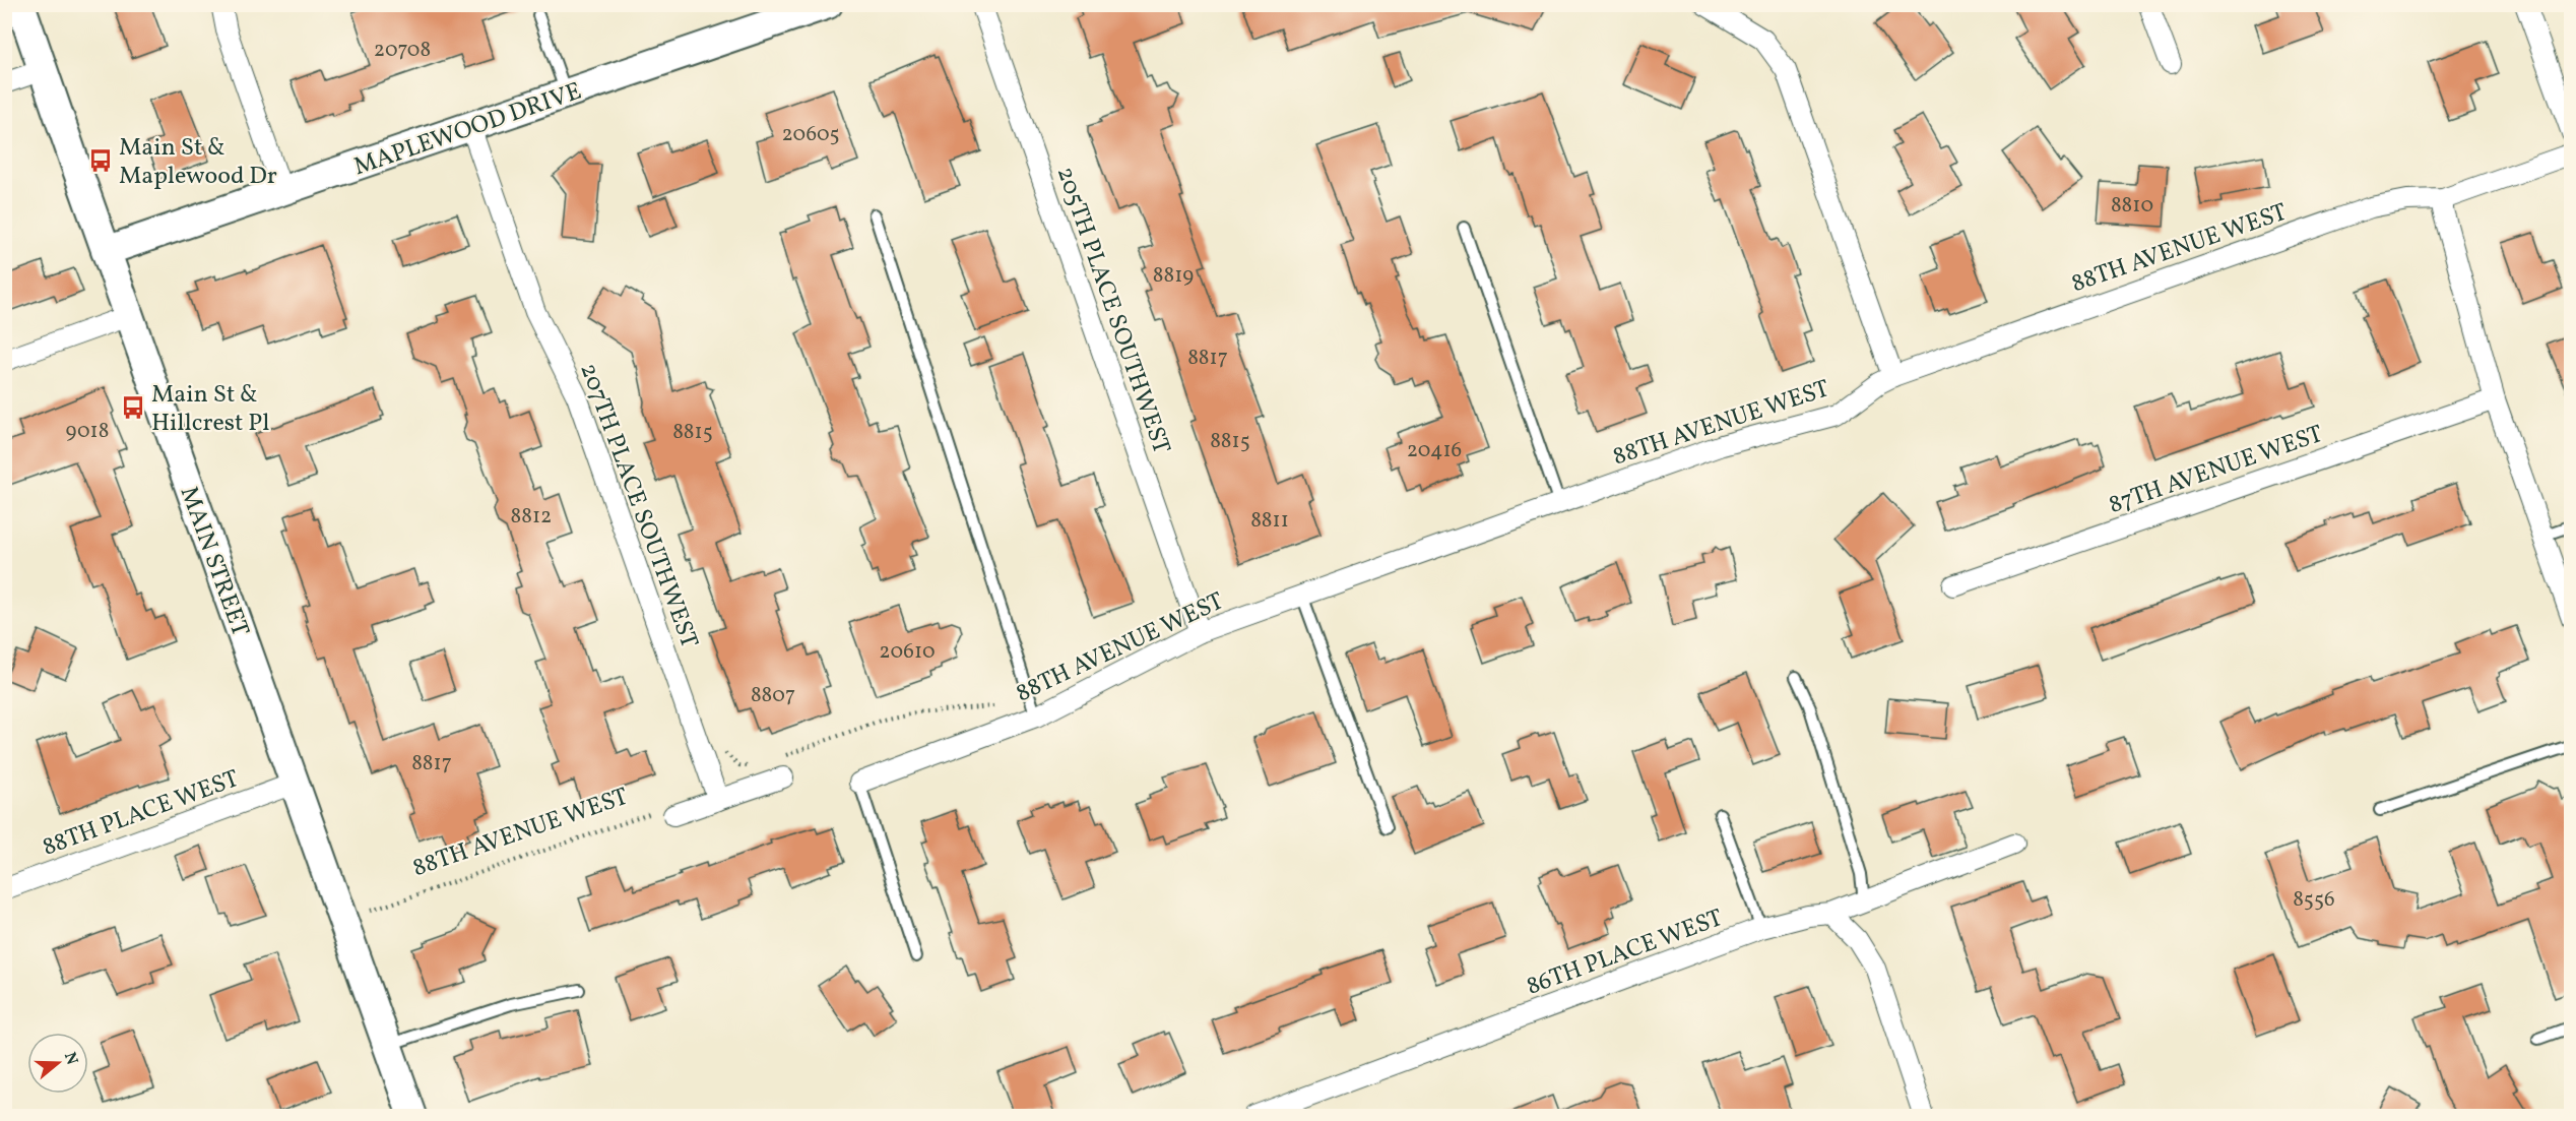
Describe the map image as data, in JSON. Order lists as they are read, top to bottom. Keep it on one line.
{"streets":{"main road":["MAPLEWOOD DRIVE","MAIN STREET"],"street":["88TH AVENUE WEST","205TH PLACE SOUTHWEST","87TH AVENUE WEST","207TH PLACE SOUTHWEST","88TH PLACE WEST","86TH PLACE WEST"]},"crossings":[["MAPLEWOOD DRIVE","207TH PLACE SOUTHWEST"],["MAPLEWOOD DRIVE","MAIN STREET"],["88TH AVENUE WEST","205TH PLACE SOUTHWEST"],["MAIN STREET","88TH PLACE WEST"]],"places":{"bus stop":["Main St & Maplewood Dr","Main St & Hillcrest Pl"]},"house_numbers":["20708","20605","8810","8819","8817","9018","8815","8815","20416","8812","8811","20610","8807","8817","8556"],"north":"right"}
